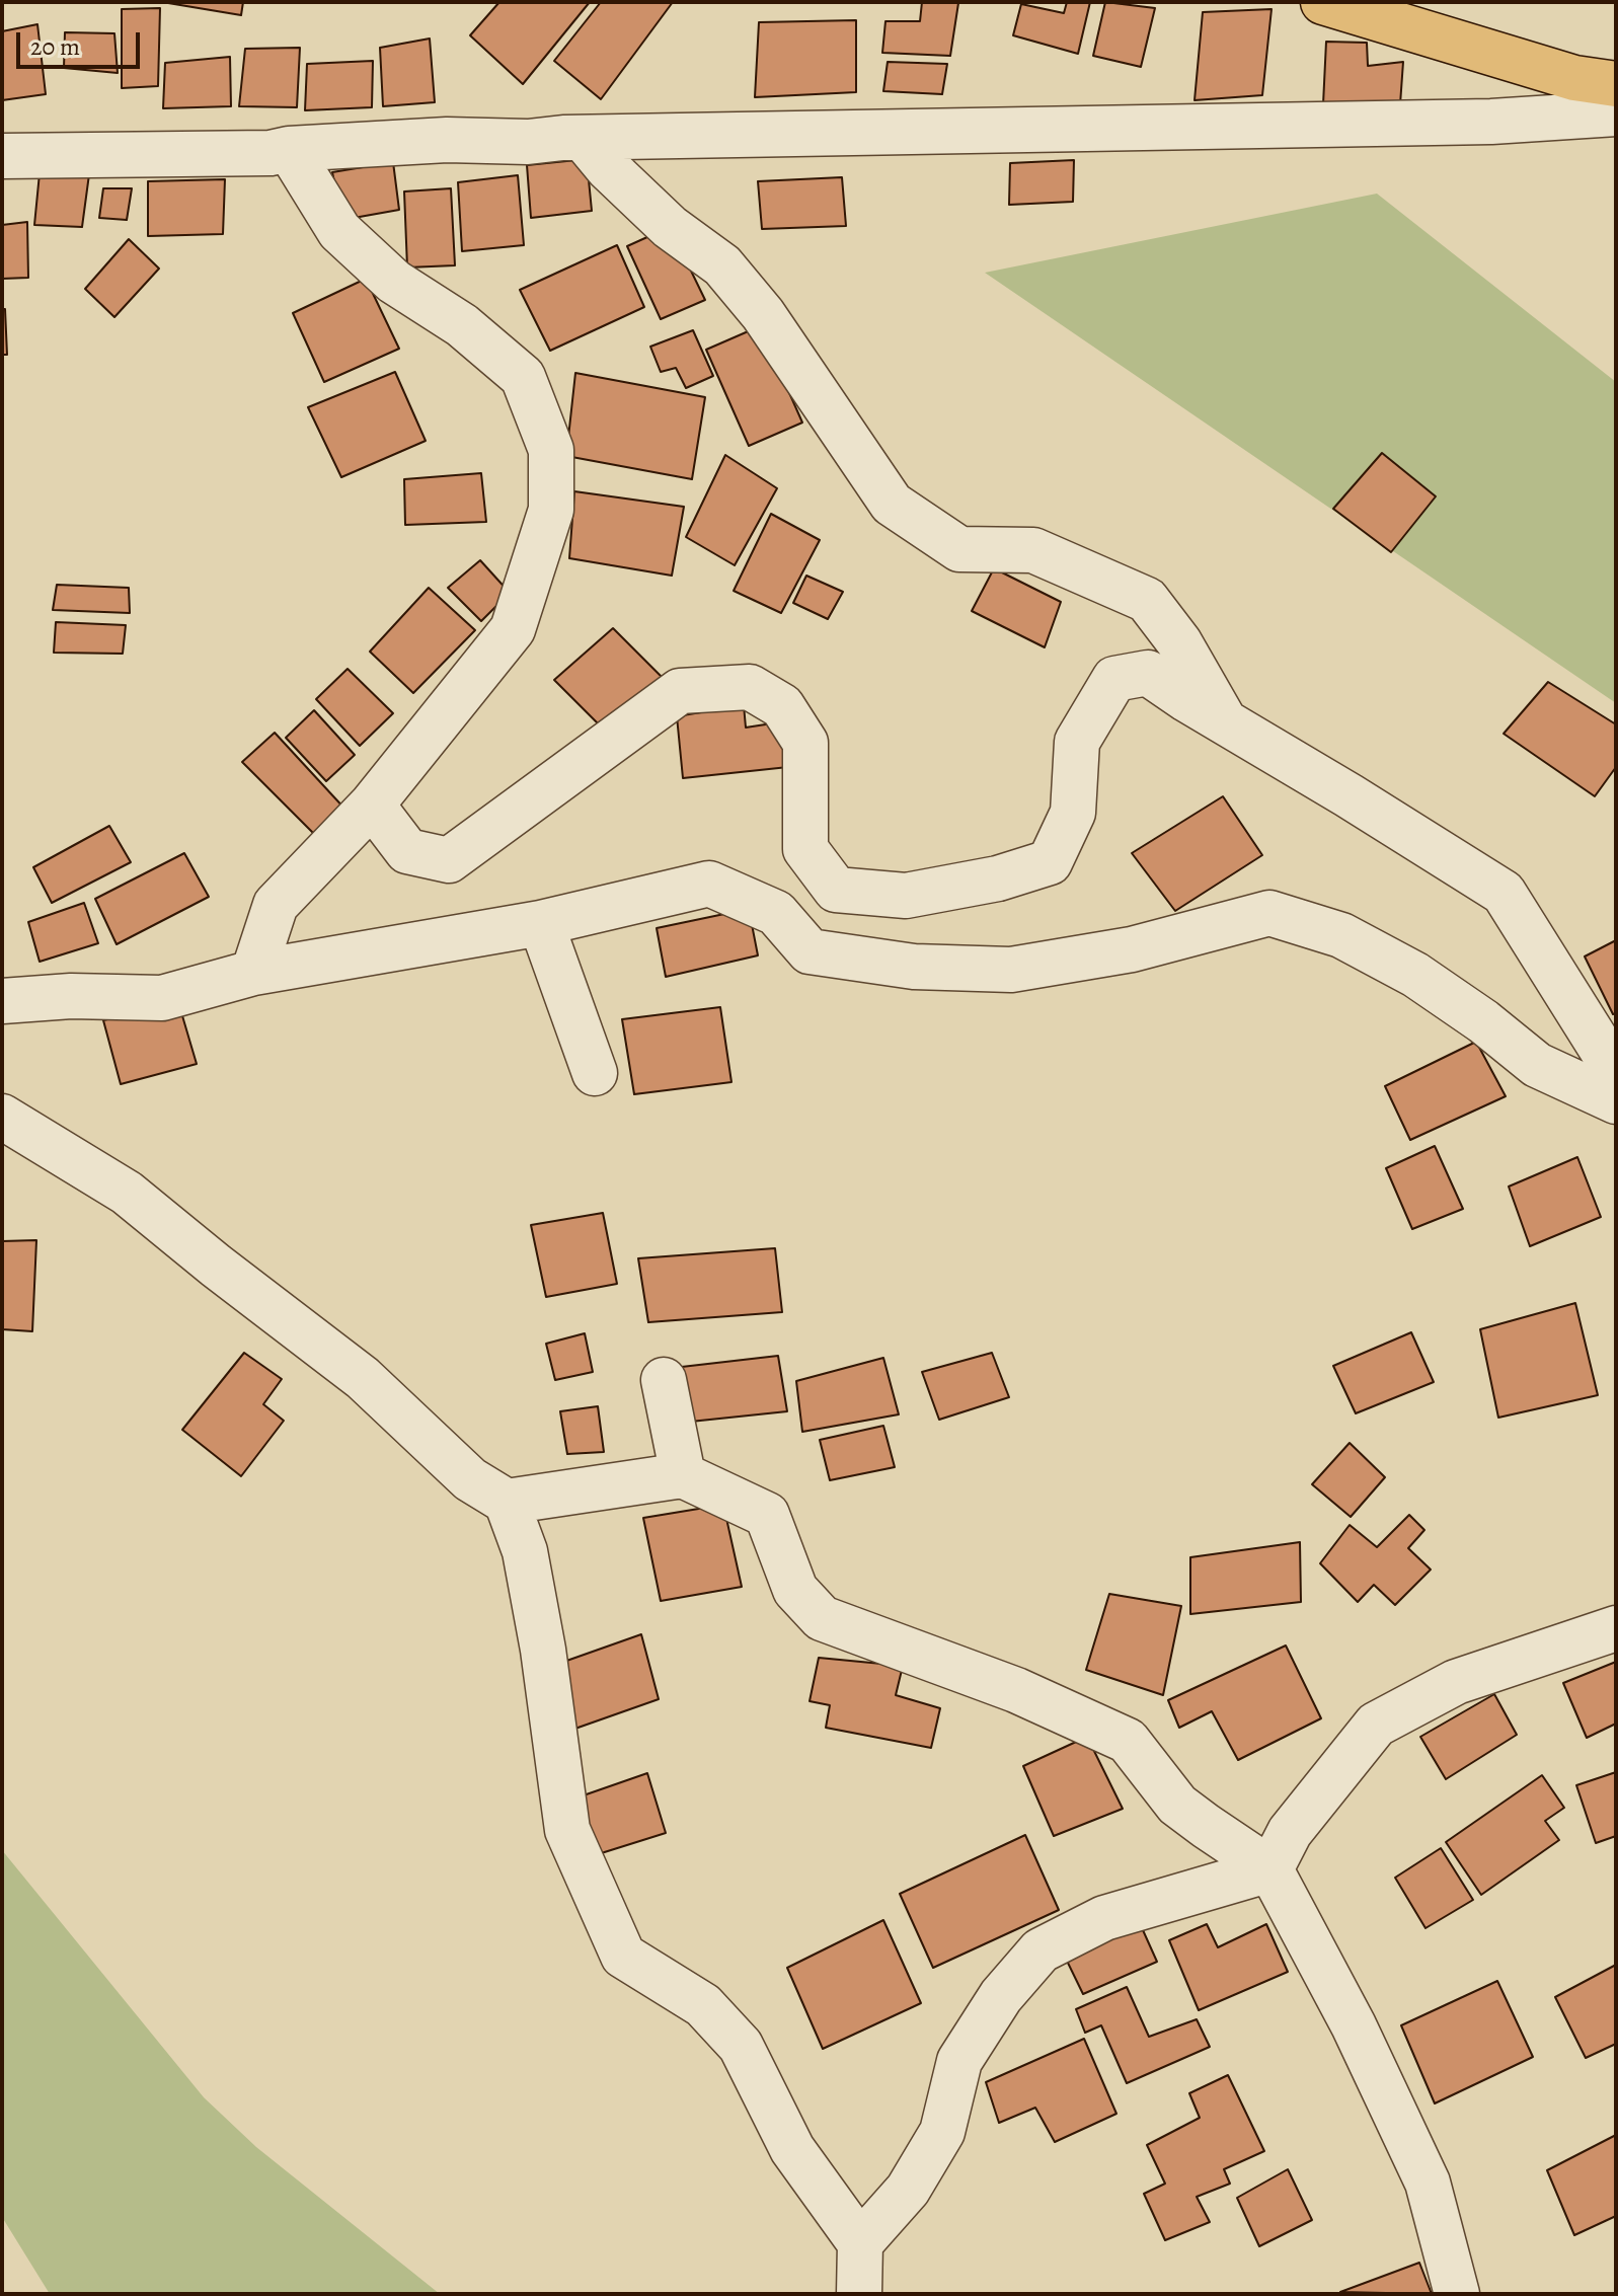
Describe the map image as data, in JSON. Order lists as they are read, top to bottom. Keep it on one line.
{"scale_bar":"20 m"}
